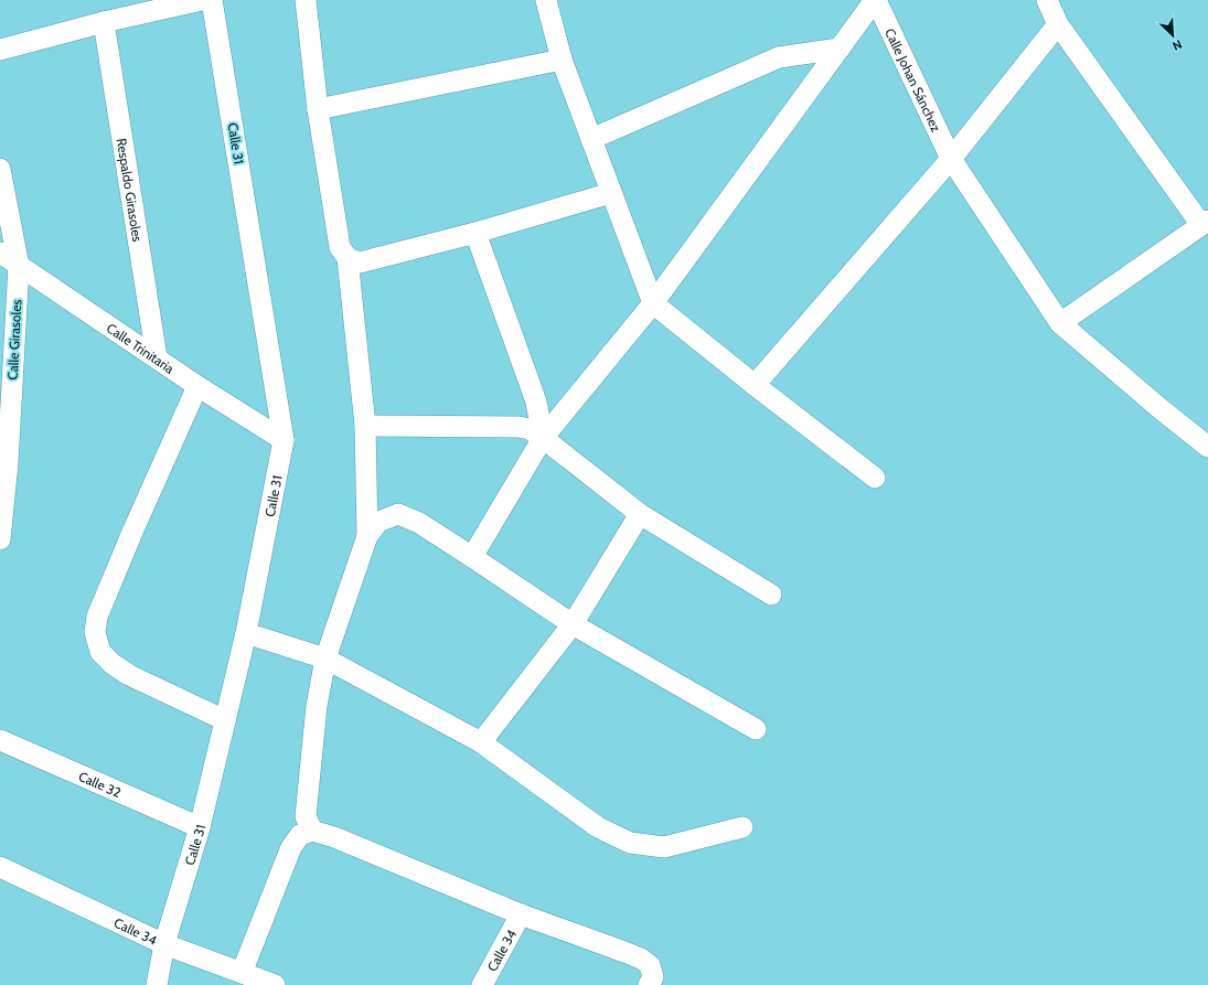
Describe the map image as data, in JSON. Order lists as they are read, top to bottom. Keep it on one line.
{"streets":{"street":["Calle Johan Sánchez","Calle 31","Respaldo Girasoles","Calle Girasoles","Calle Trinitaria","Calle 32","Calle 34"]},"crossings":[["Calle 31","Calle Trinitaria"],["Calle 31","Calle 32"],["Calle 31","Calle 34"],["Respaldo Girasoles","Calle Trinitaria"],["Calle Girasoles","Calle Trinitaria"]],"north":"bottom right"}
